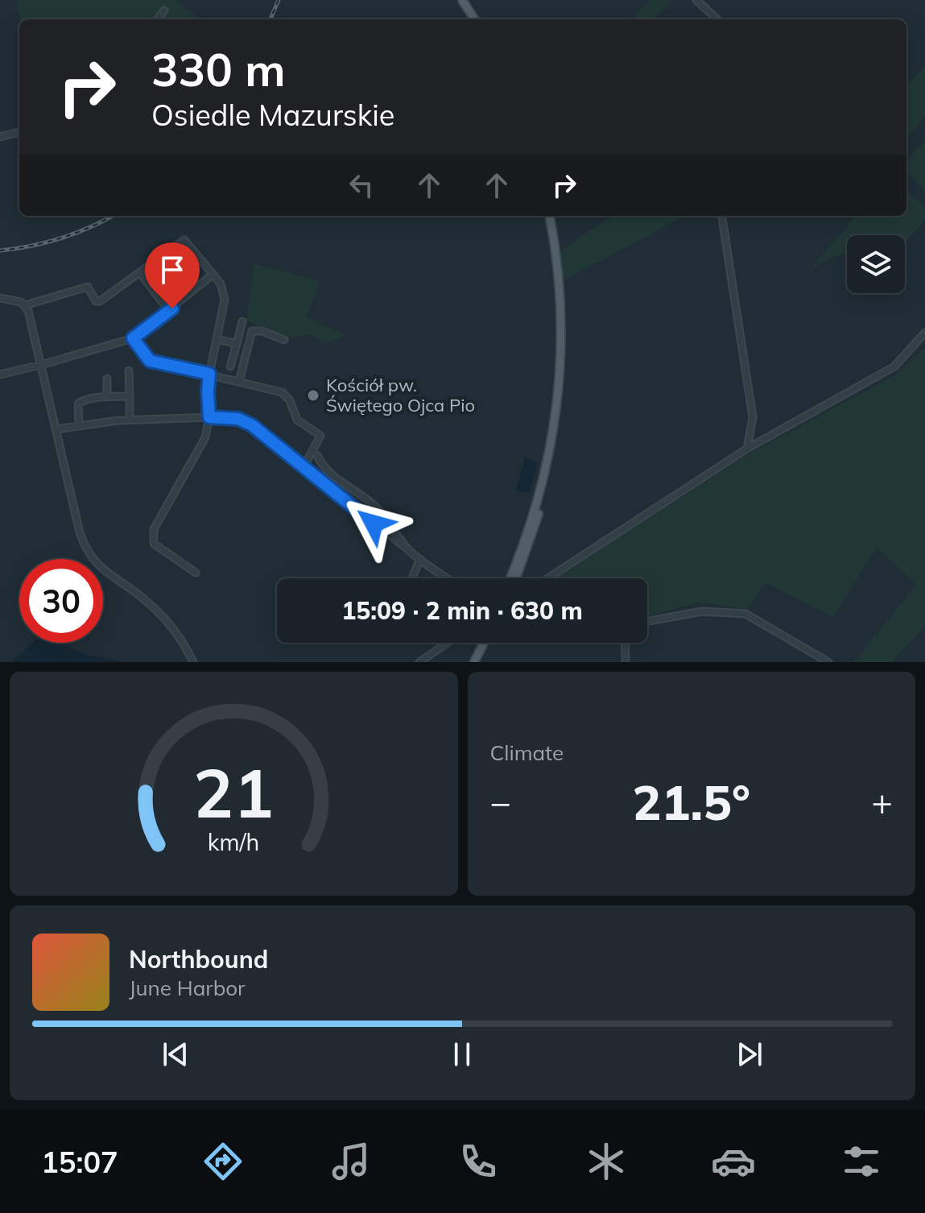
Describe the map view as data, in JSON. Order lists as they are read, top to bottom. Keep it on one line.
{"places":["Kościół pw. Świętego Ojca Pio"],"page":{"turn":["330 m","Osiedle Mazurskie"],"limit":"30","trip":"15:09 · 2 min · 630 m","tile":"Climate","heat":["−","21.5°","+"],"song":["Northbound","June Harbor"],"tabs":"15:07","gauge":["21","km/h"]}}
